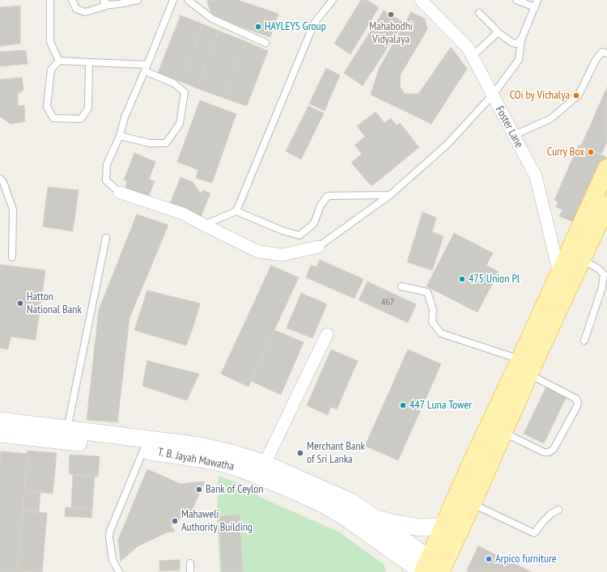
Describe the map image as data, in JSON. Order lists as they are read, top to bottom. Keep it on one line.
{"streets":{"main road":["T. B. Jayah Mawatha"],"street":["Foster Lane"]},"places":["Mahabodhi Vidyalaya","HAYLEYS Group","COi by Vichalya","Curry Box","475 Union Pl","Hatton National Bank","447 Luna Tower","Merchant Bank of Sri Lanka","Bank of Ceylon","Mahaweli Authority Building","Arpico furniture"],"house_numbers":["467"]}
